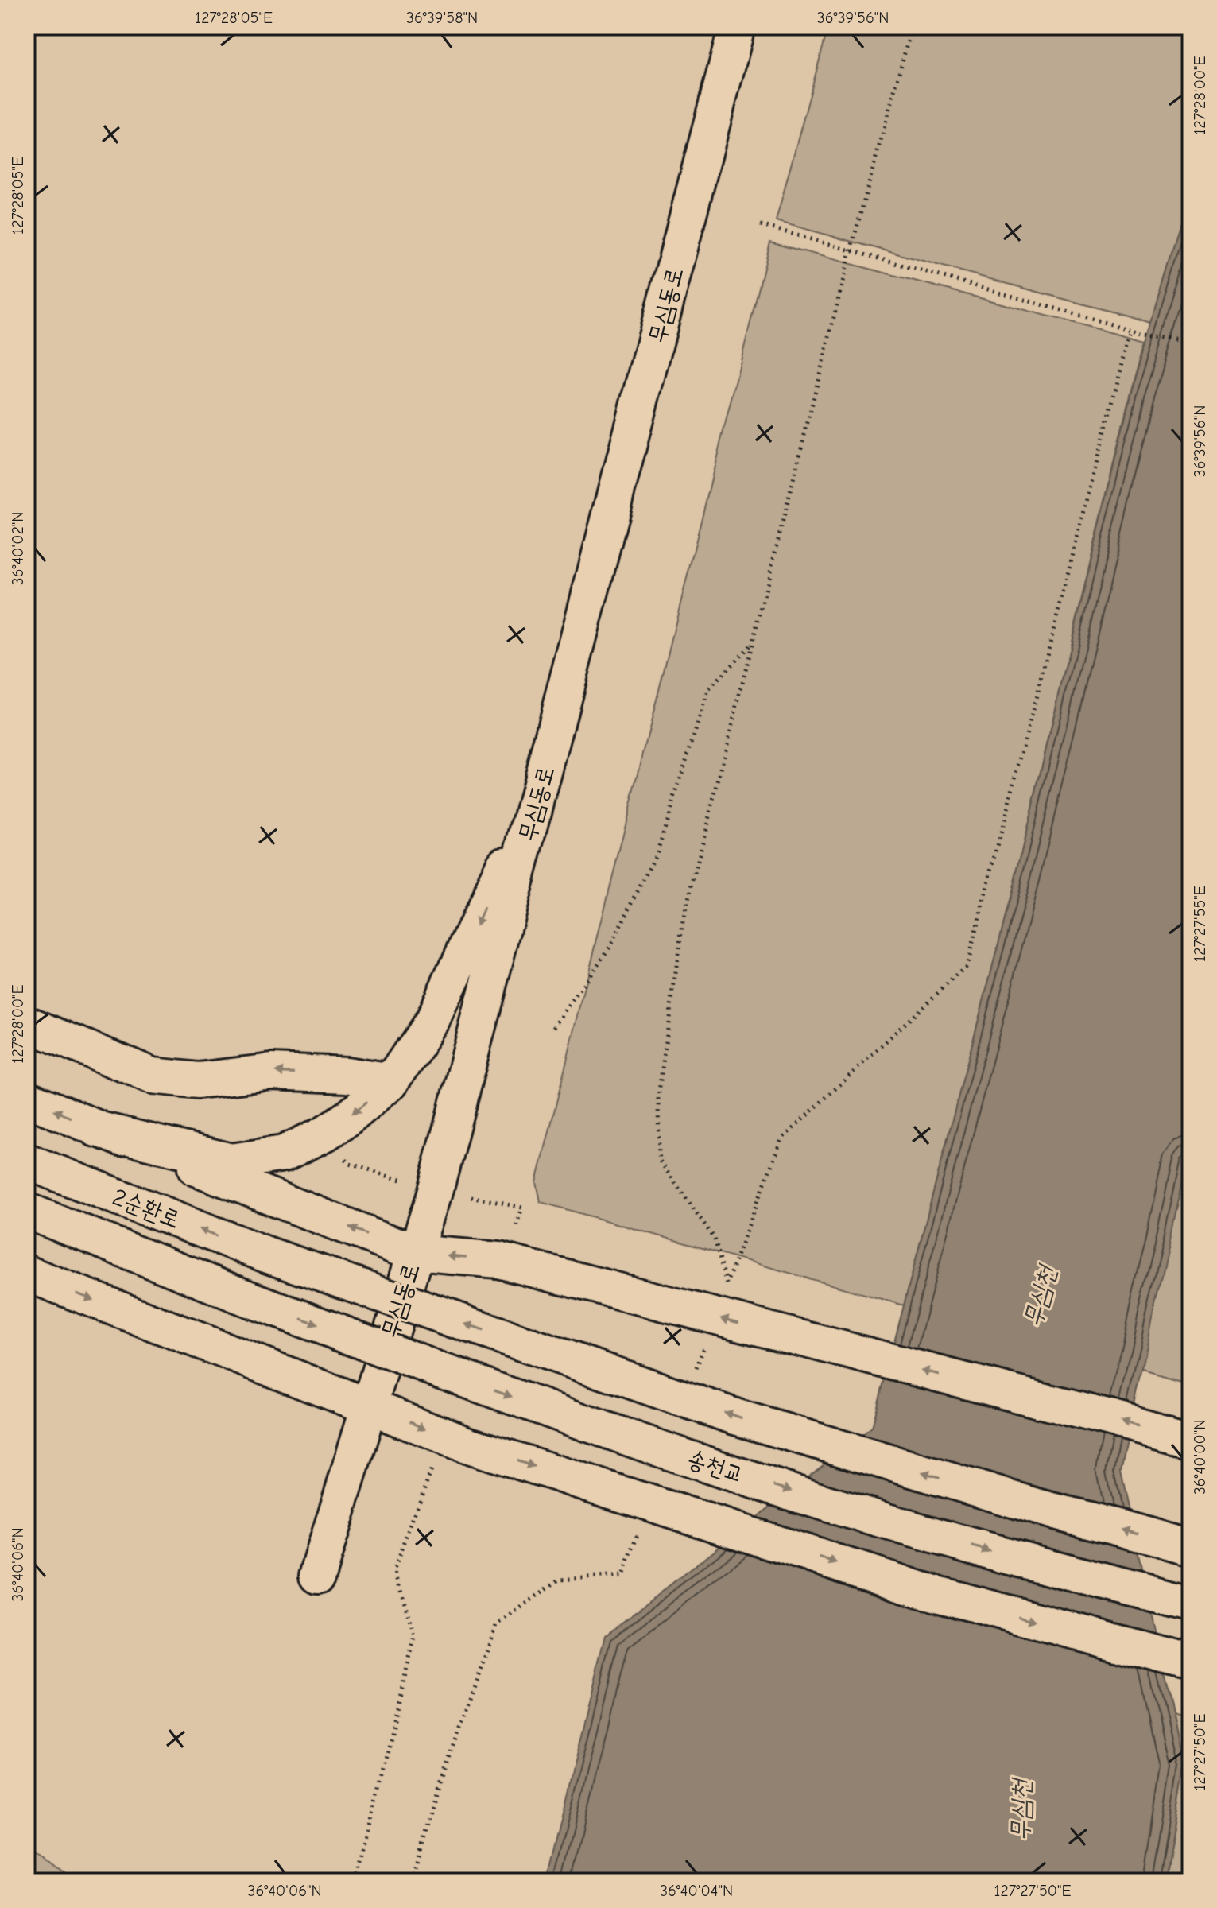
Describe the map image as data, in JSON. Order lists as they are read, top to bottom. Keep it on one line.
{"streets":{"street":["무심동로","2순환로","송천교"]},"crossings":[["2순환로","송천교"]],"water":["무심천"],"coordinates":["127°28'05\"E","36°39'58\"N","36°39'56\"N","127°28'00\"E","36°40'02\"N","127°27'55\"E","36°40'00\"N","36°40'06\"N","127°27'50\"E","36°40'04\"N"]}
